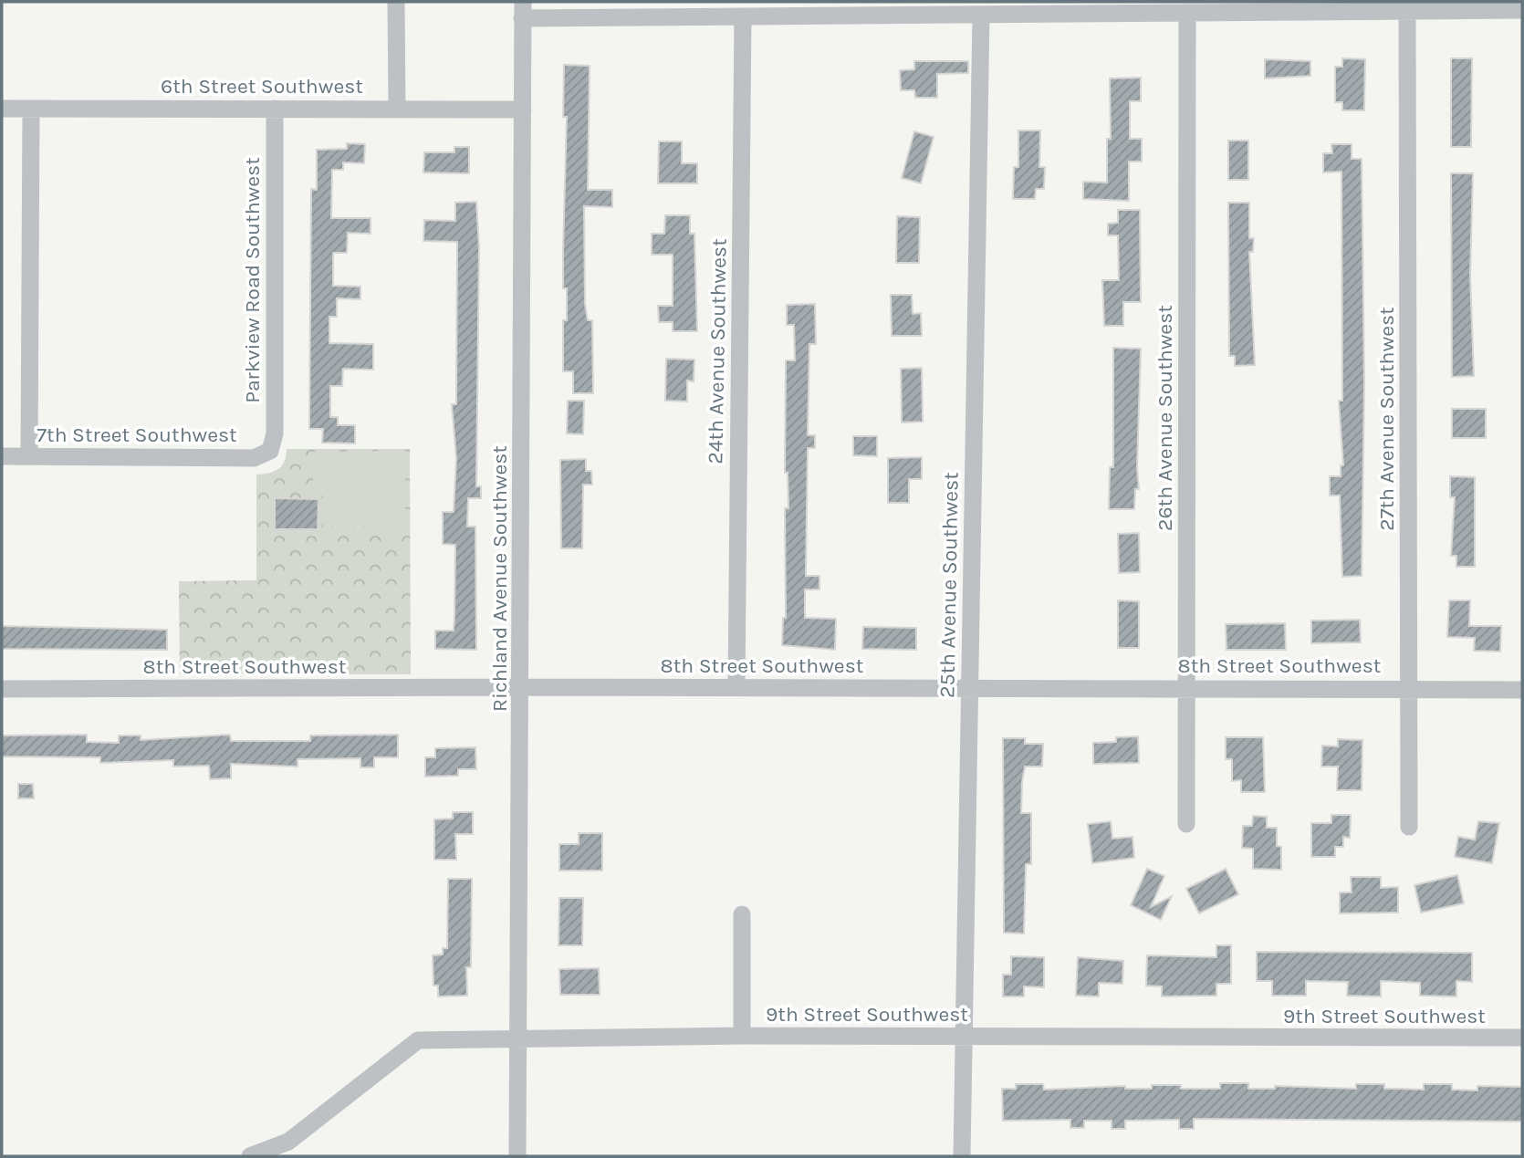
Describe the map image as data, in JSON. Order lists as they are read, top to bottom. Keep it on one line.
{"streets":{"street":["6th Street Southwest","Parkview Road Southwest","24th Avenue Southwest","26th Avenue Southwest","27th Avenue Southwest","7th Street Southwest","Richland Avenue Southwest","25th Avenue Southwest","8th Street Southwest","9th Street Southwest"]},"crossings":[["6th Street Southwest","Parkview Road Southwest"],["6th Street Southwest","Richland Avenue Southwest"],["Parkview Road Southwest","7th Street Southwest"],["24th Avenue Southwest","8th Street Southwest"],["26th Avenue Southwest","8th Street Southwest"],["27th Avenue Southwest","8th Street Southwest"],["Richland Avenue Southwest","8th Street Southwest"],["Richland Avenue Southwest","9th Street Southwest"],["25th Avenue Southwest","8th Street Southwest"],["25th Avenue Southwest","9th Street Southwest"]]}
